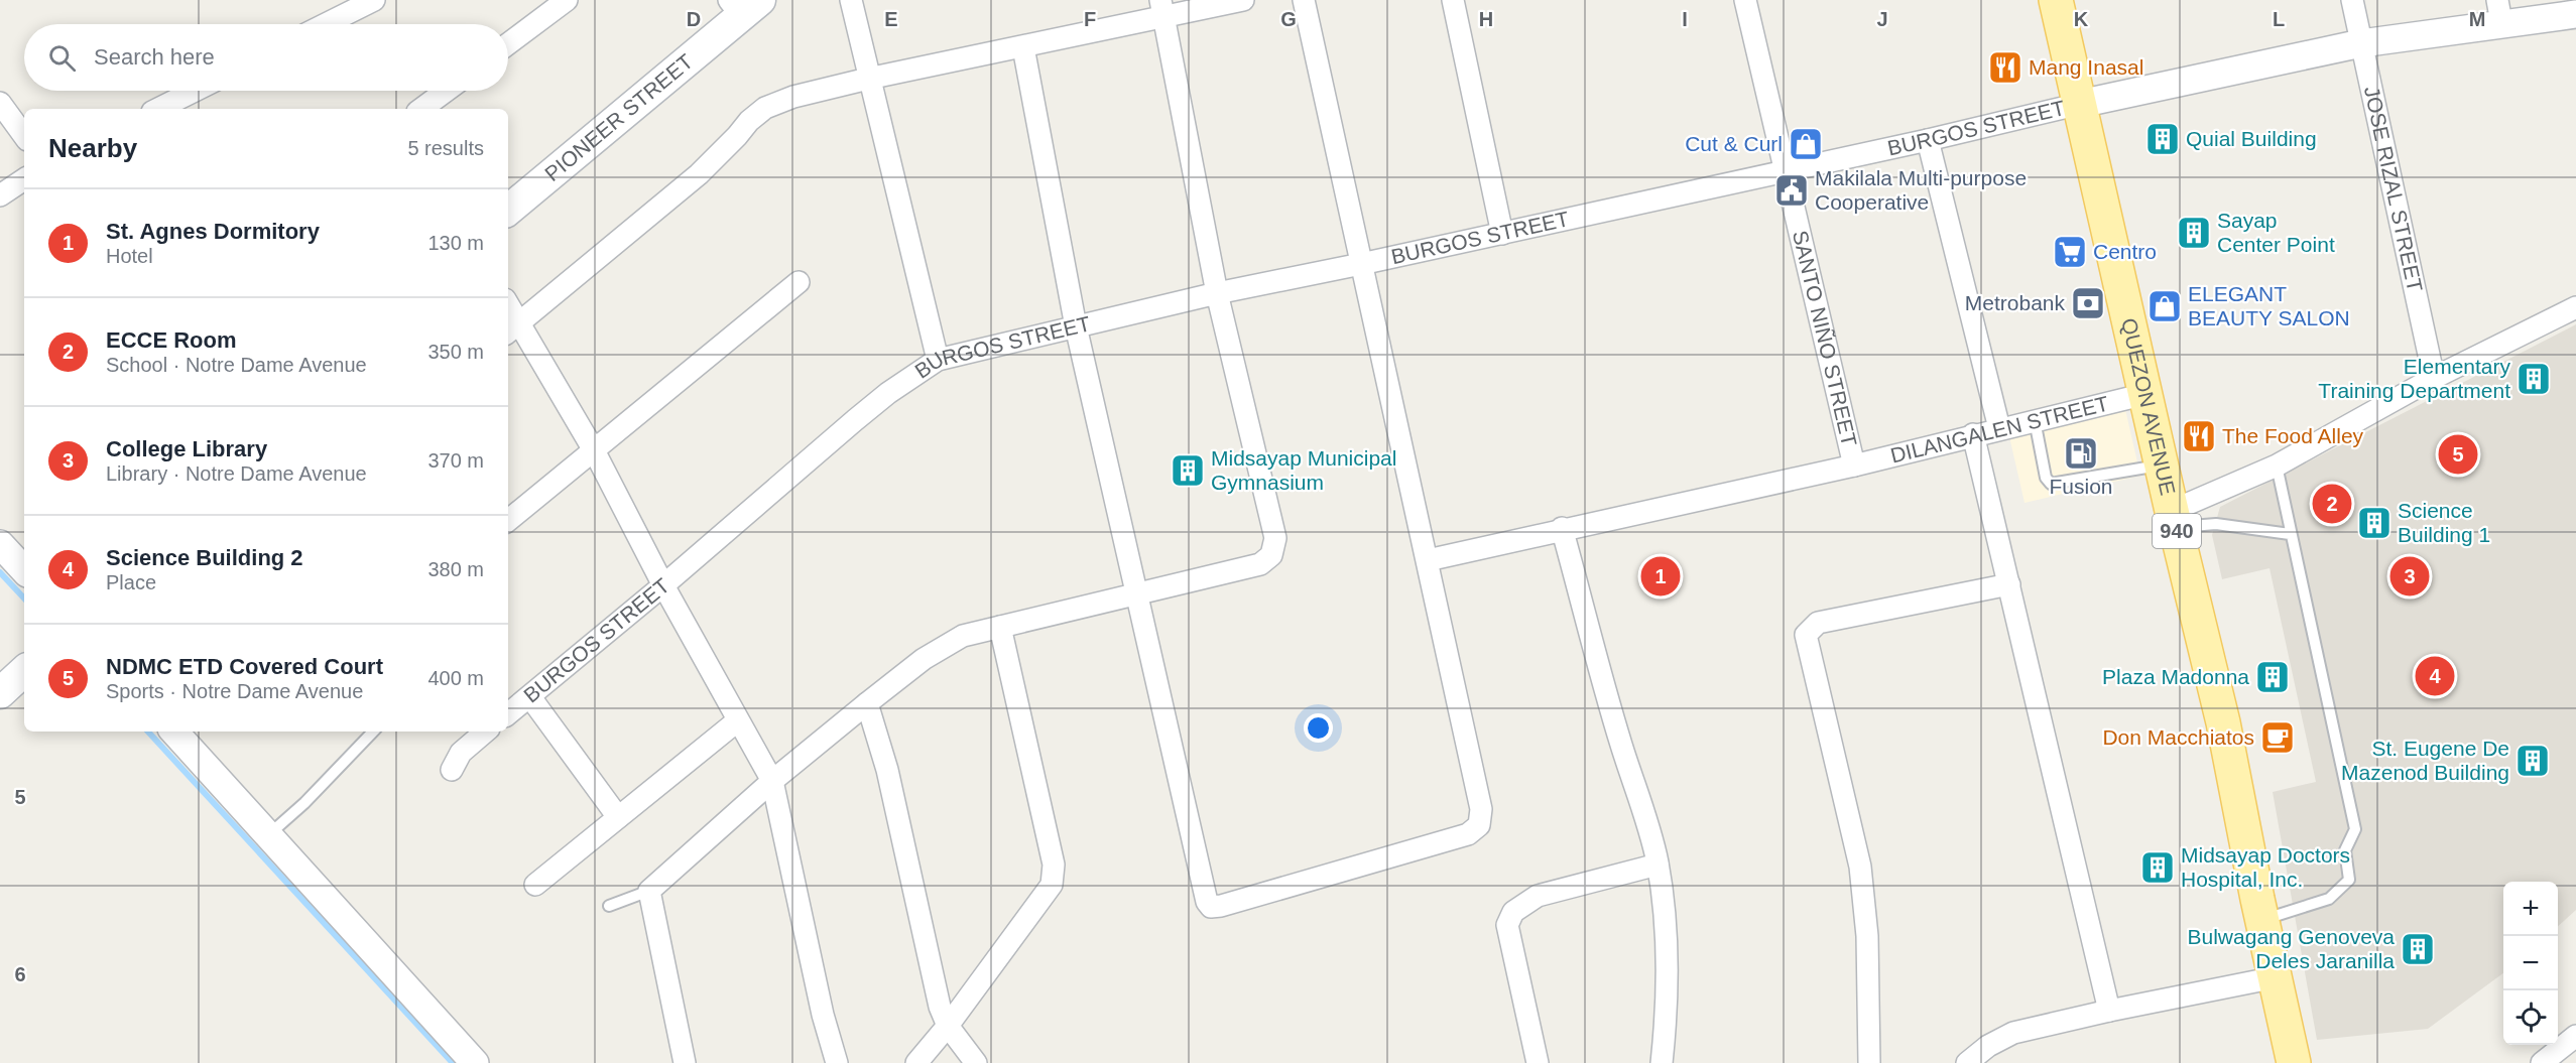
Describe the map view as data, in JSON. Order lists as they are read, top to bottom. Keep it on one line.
{"streets":{"main road":["PIONEER STREET","QUEZON AVENUE","940"],"street":["BURGOS STREET","JOSE RIZAL STREET","SANTO NIÑO STREET","DILANGALEN STREET"]},"crossings":[["BURGOS STREET","JOSE RIZAL STREET"],["BURGOS STREET","SANTO NIÑO STREET"],["BURGOS STREET","QUEZON AVENUE"],["SANTO NIÑO STREET","DILANGALEN STREET"],["QUEZON AVENUE","DILANGALEN STREET"]],"places":{"restaurant":["Mang Inasal","The Food Alley"],"building":["Quial Building","Sayap Center Point","Elementary Training Department","Midsayap Municipal Gymnasium","Science Building 1","Plaza Madonna","St. Eugene De Mazenod Building","Midsayap Doctors Hospital, Inc.","Bulwagang Genoveva Deles Jaranilla"],"shop":["Cut & Curl","ELEGANT BEAUTY SALON"],"public building":["Makilala Multi-purpose Cooperative"],"supermarket":["Centro"],"bank":["Metrobank"],"fuel station":["Fusion"],"cafe":["Don Macchiatos"]},"page":{"search":"Search here","heading":["Nearby","5 results"],"list":[{"mark":"1","name":"St. Agnes Dormitory","note":"Hotel","value":"130 m"},{"mark":"2","name":"ECCE Room","note":"School · Notre Dame Avenue","value":"350 m"},{"mark":"3","name":"College Library","note":"Library · Notre Dame Avenue","value":"370 m"},{"mark":"4","name":"Science Building 2","note":"Place","value":"380 m"},{"mark":"5","name":"NDMC ETD Covered Court","note":"Sports · Notre Dame Avenue","value":"400 m"}],"pins":["5","2","1","3","4"],"map_buttons":["+","−"]},"grid":{"columns":["D","E","F","G","H","I","J","K","L","M"],"rows":["5","6"]}}
